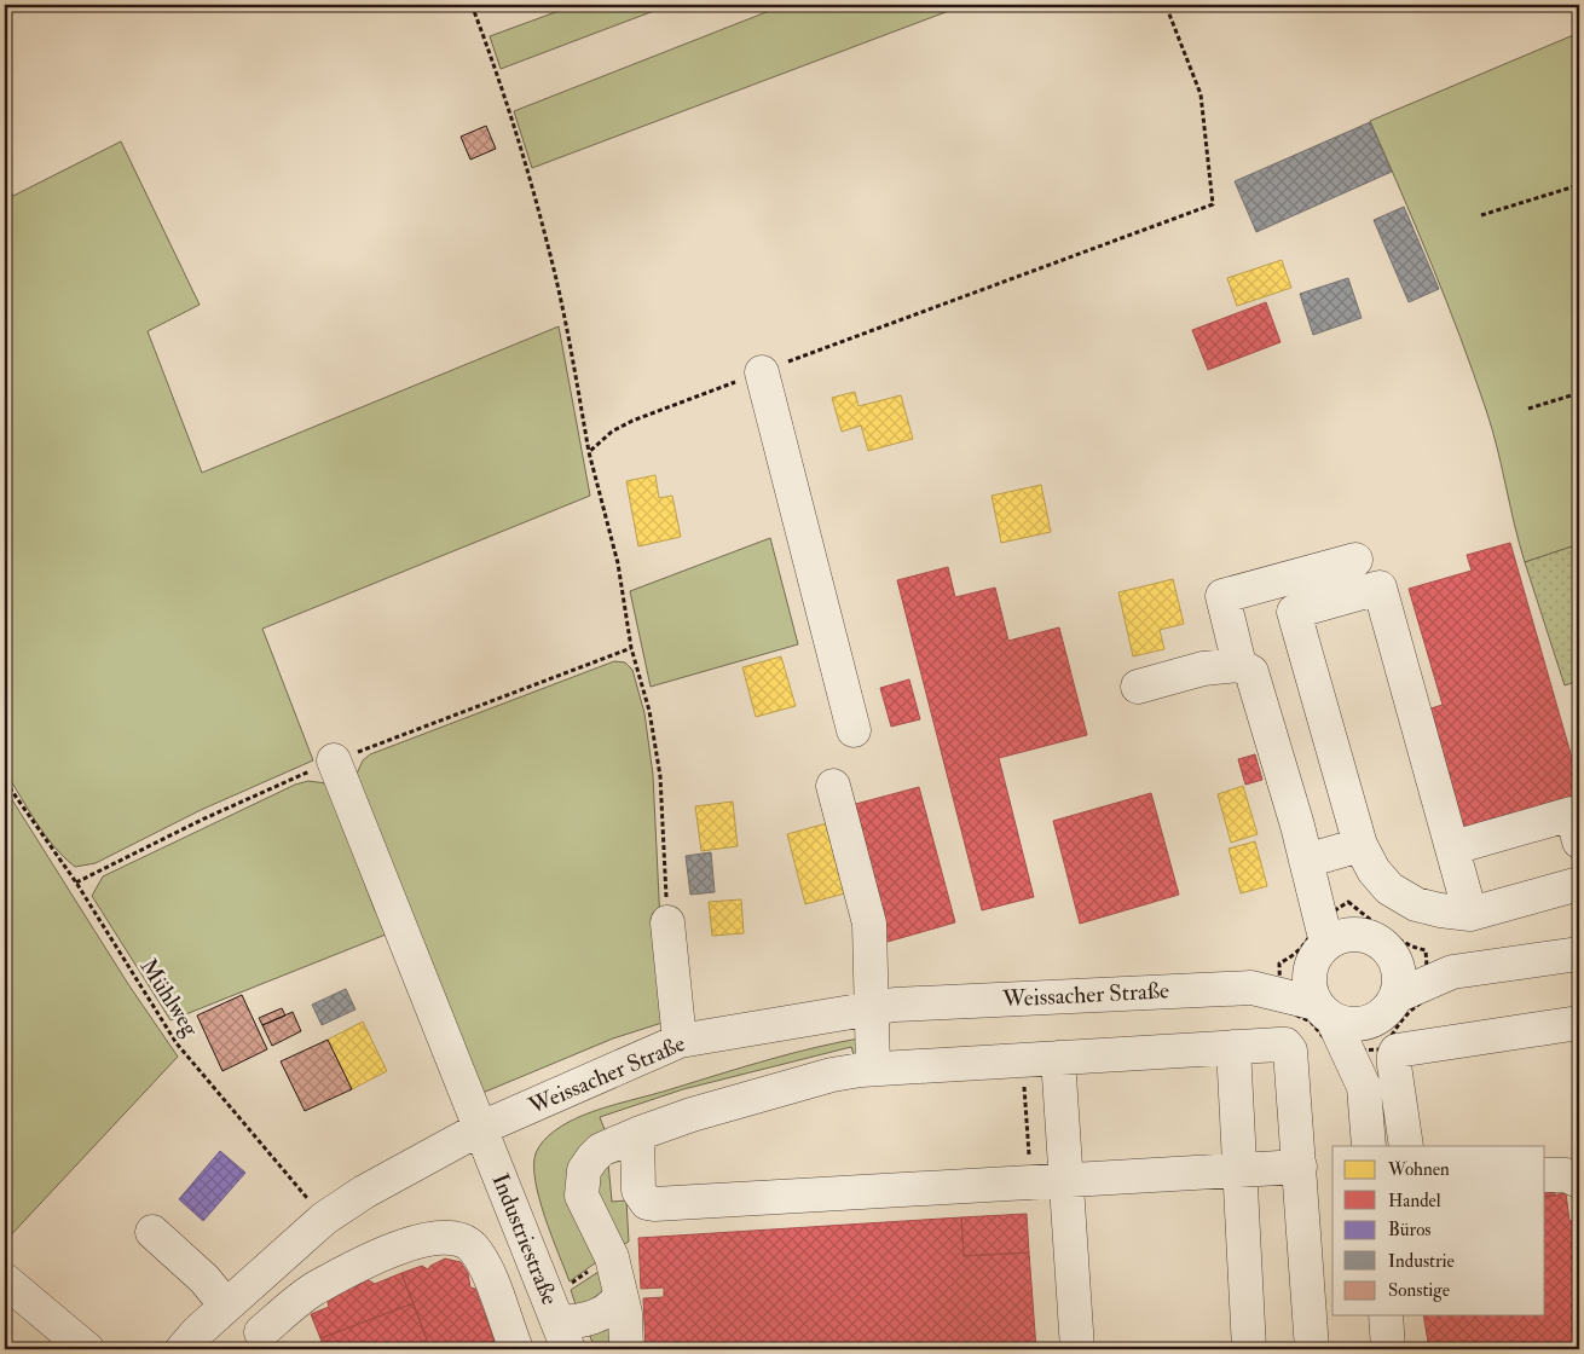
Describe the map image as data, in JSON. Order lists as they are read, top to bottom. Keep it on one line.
{"streets":{"street":["Weissacher Straße","Industriestraße"],"path":["Mühlweg"]},"crossings":[["Weissacher Straße","Mühlweg"],["Weissacher Straße","Industriestraße"]],"legend":["Wohnen","Handel","Büros","Industrie","Sonstige"]}
